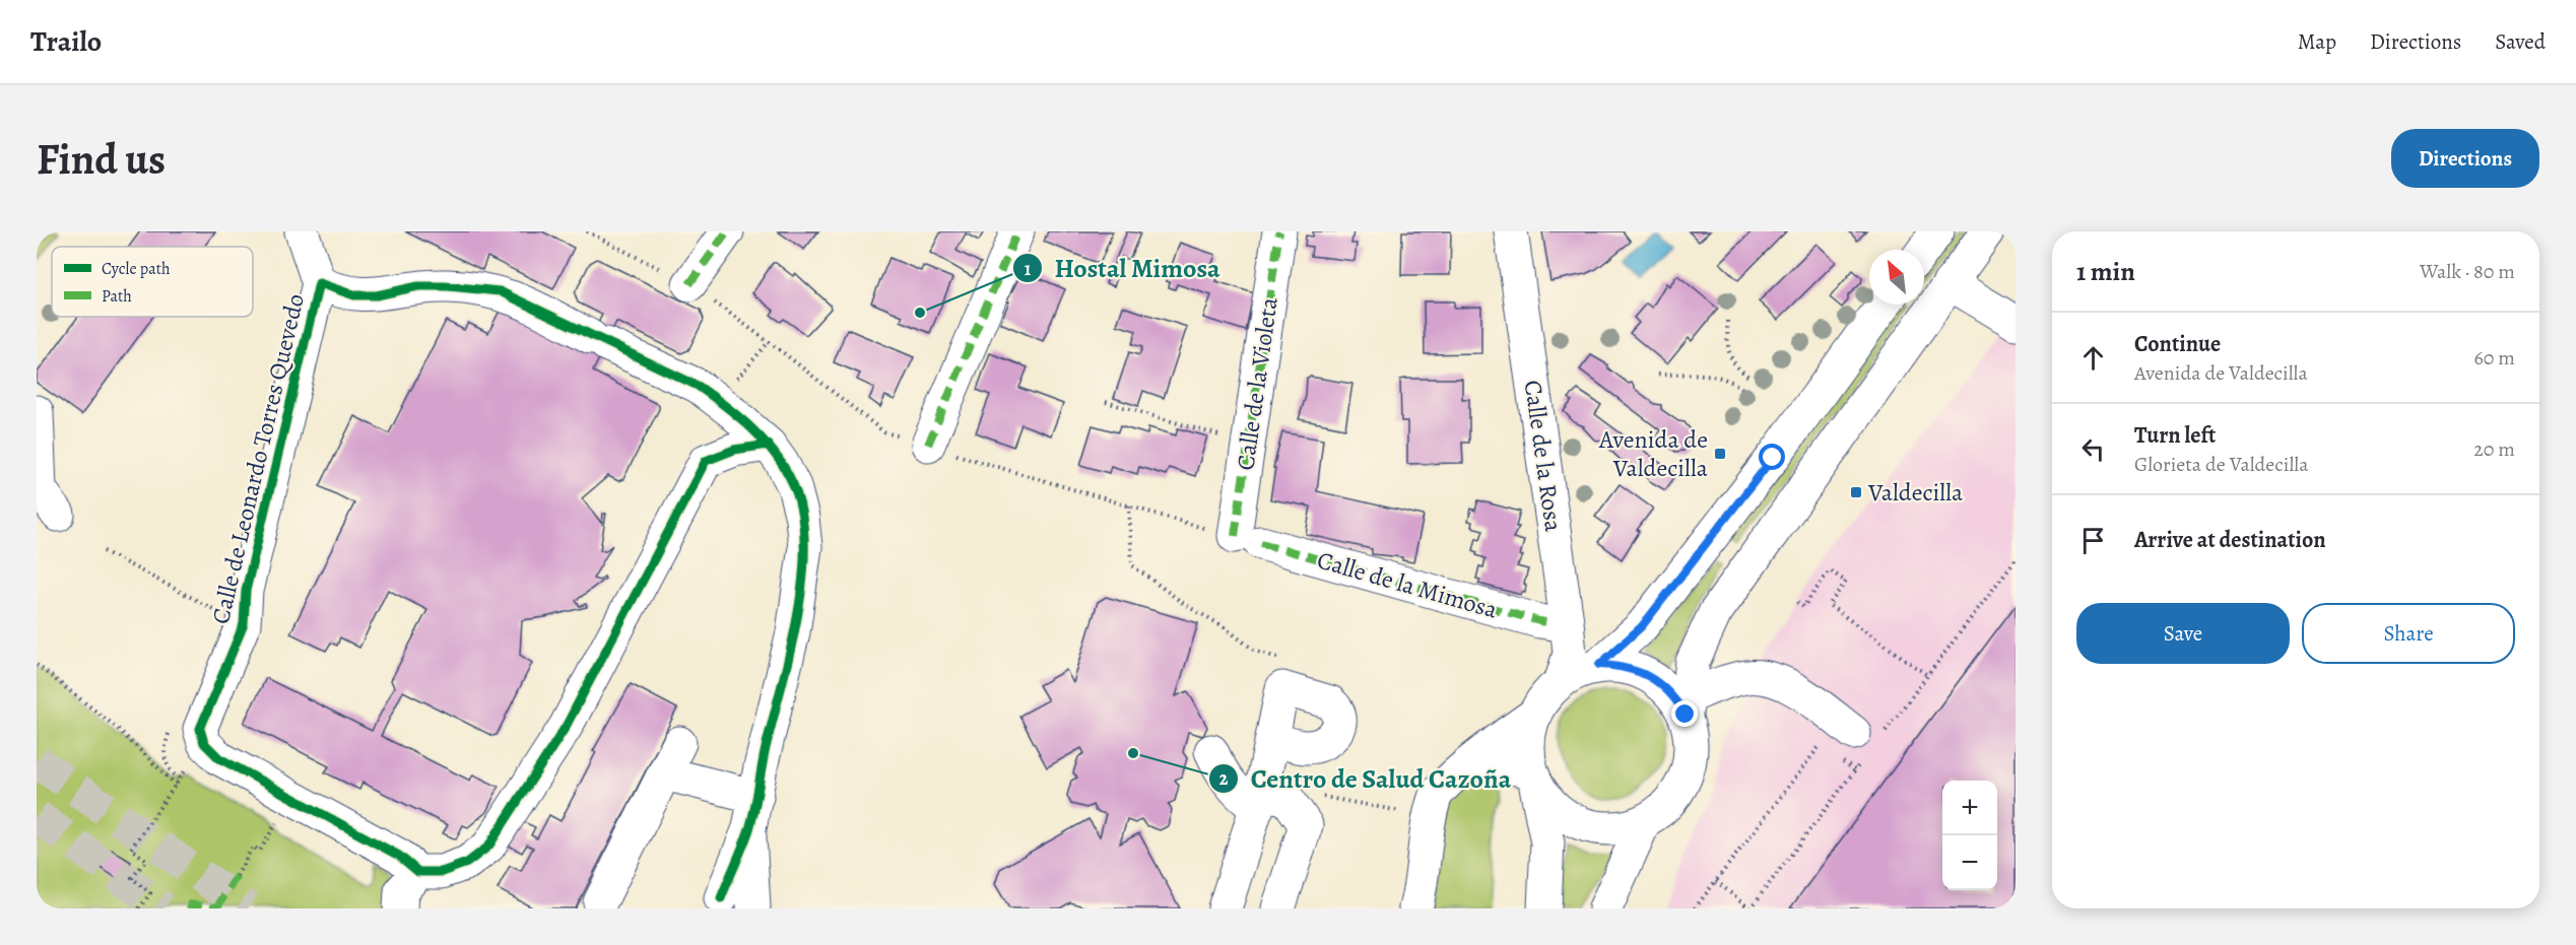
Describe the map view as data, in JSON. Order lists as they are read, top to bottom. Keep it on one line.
{"streets":{"street":["Calle de la Violeta","Calle de la Rosa","Calle de Leonardo Torres Quevedo","Calle de la Mimosa"]},"crossings":[["Calle de la Violeta","Calle de la Mimosa"]],"places":{"other":["Hostal Mimosa","Centro de Salud Cazoña"],"transit":["Avenida de Valdecilla","Valdecilla"]},"legend":["Cycle path","Path"],"north":"top left","page":{"header":"Trailo","nav":["Map","Directions","Saved"],"buttons":["Directions",["Save","Share"]],"title":"Find us","heading":["1 min","Walk · 80 m"],"list":[["Continue","Avenida de Valdecilla","60 m"],["Turn left","Glorieta de Valdecilla","20 m"],"Arrive at destination"],"map_buttons":["+","−"]}}
